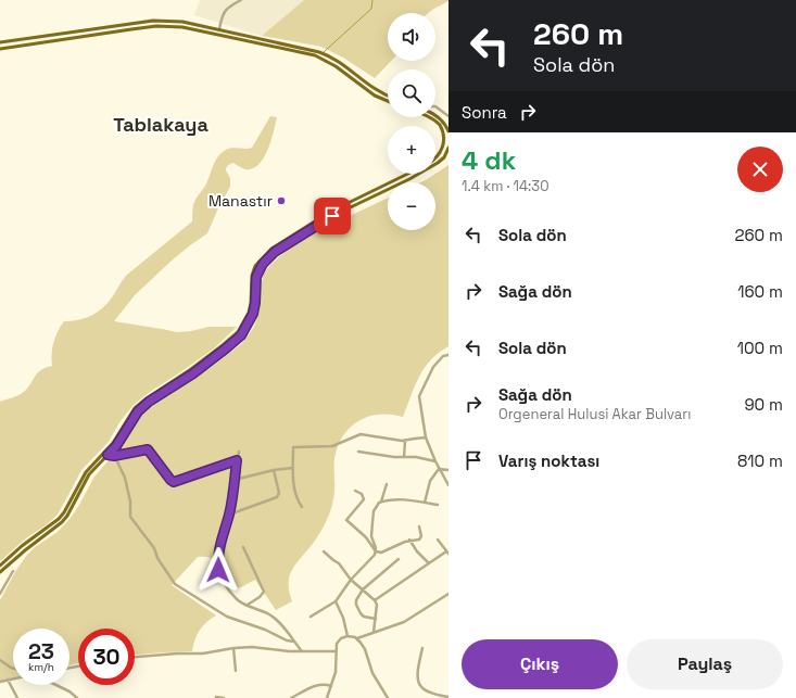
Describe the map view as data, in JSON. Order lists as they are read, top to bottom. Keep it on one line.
{"districts":["Tablakaya"],"places":["Manastır"],"page":{"turn":["260 m","Sola dön"],"map_buttons":["+","−"],"then":"Sonra","heading":["4 dk","1.4 km · 14:30"],"list":[{"name":"Sola dön","value":"260 m"},{"name":"Sağa dön","value":"160 m"},{"name":"Sola dön","value":"100 m"},{"name":"Sağa dön","note":"Orgeneral Hulusi Akar Bulvarı","value":"90 m"},{"name":"Varış noktası","value":"810 m"}],"speed":"23 km/h","limit":"30","buttons":["Çıkış","Paylaş"]}}
